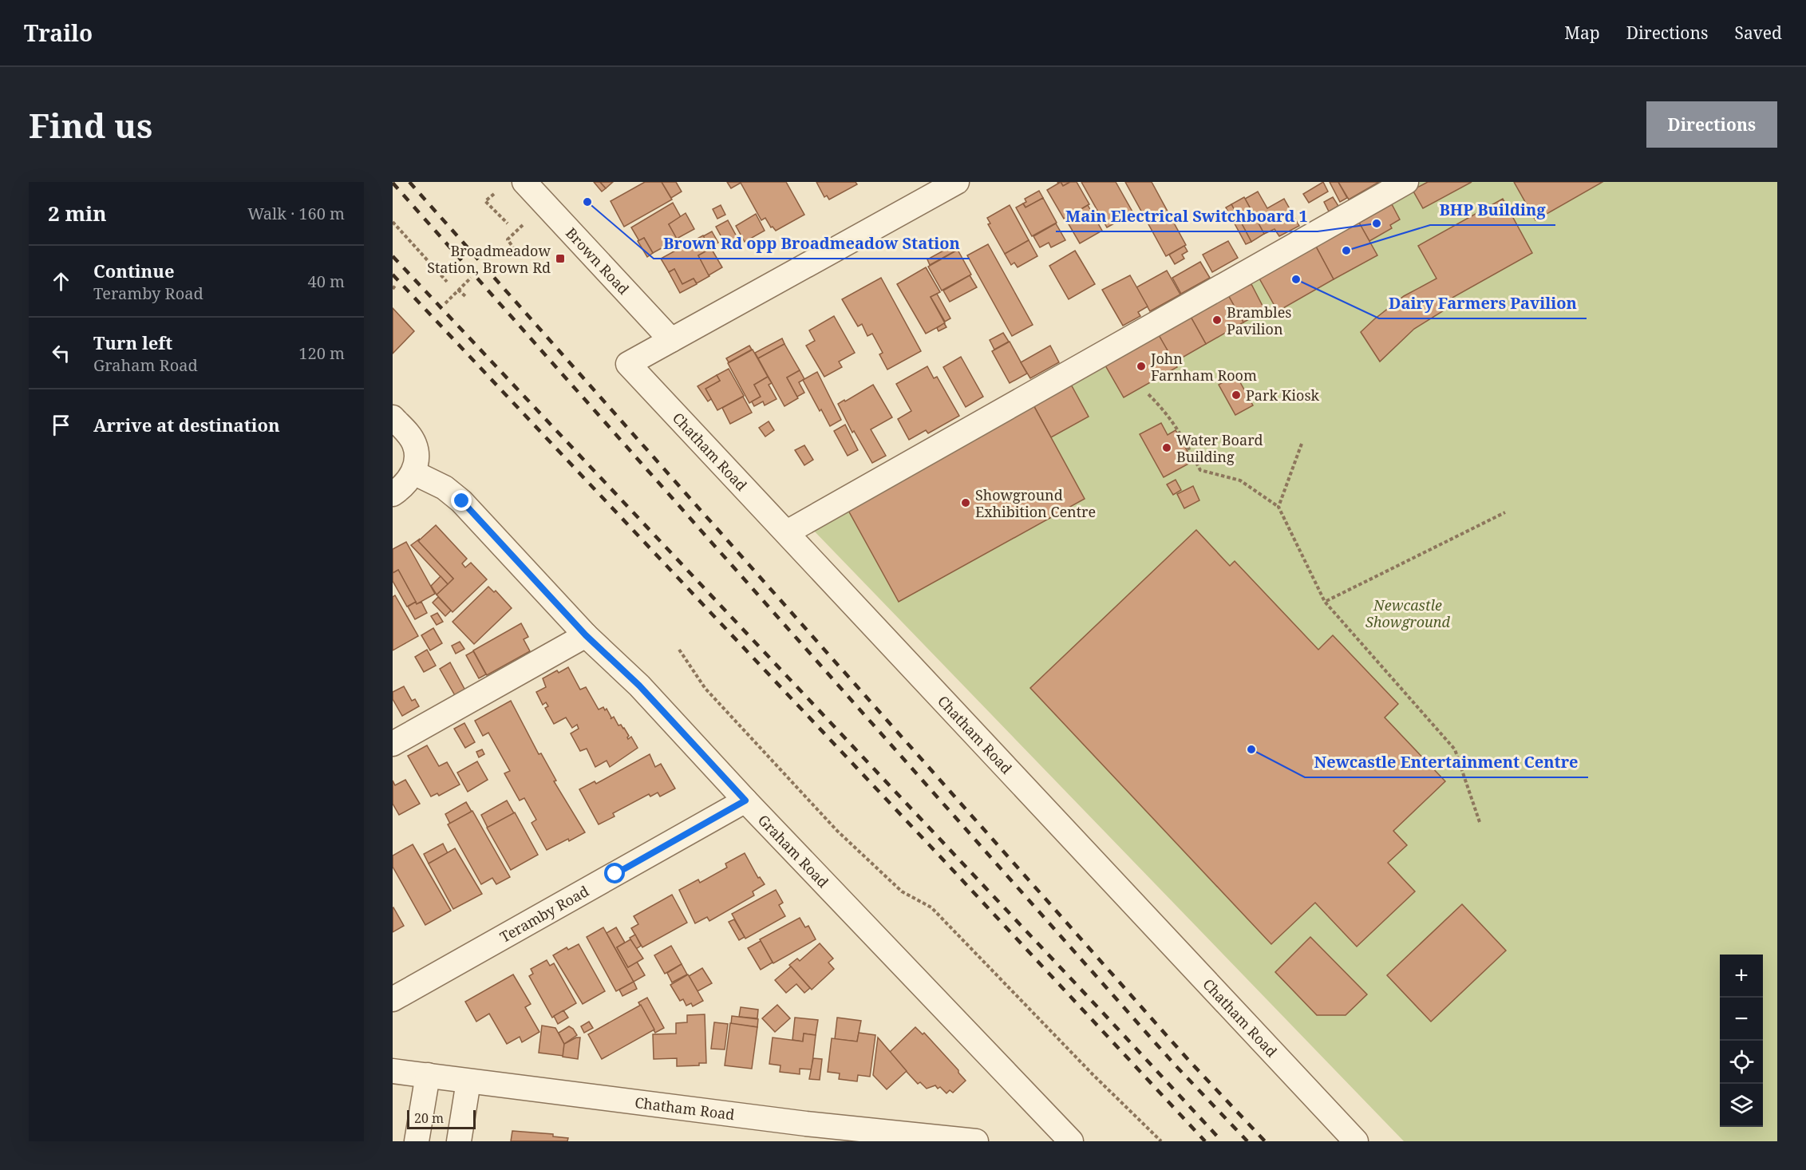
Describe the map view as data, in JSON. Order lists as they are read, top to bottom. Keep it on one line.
{"streets":{"street":["Brown Road","Chatham Road","Graham Road","Teramby Road"]},"crossings":[["Brown Road","Chatham Road"],["Graham Road","Teramby Road"]],"parks":["Newcastle Showground"],"places":{"other":["Brown Rd opp Broadmeadow Station","Main Electrical Switchboard 1","BHP Building","Dairy Farmers Pavilion","Brambles Pavilion","John Farnham Room","Park Kiosk","Water Board Building","Showground Exhibition Centre","Newcastle Entertainment Centre"],"transit":["Broadmeadow Station, Brown Rd"]},"scale_bar":"20 m","page":{"header":"Trailo","nav":["Map","Directions","Saved"],"buttons":"Directions","title":"Find us","heading":["2 min","Walk · 160 m"],"list":[["Continue","Teramby Road","40 m"],["Turn left","Graham Road","120 m"],"Arrive at destination"],"map_buttons":["+","−"],"scale":"20 m"}}
